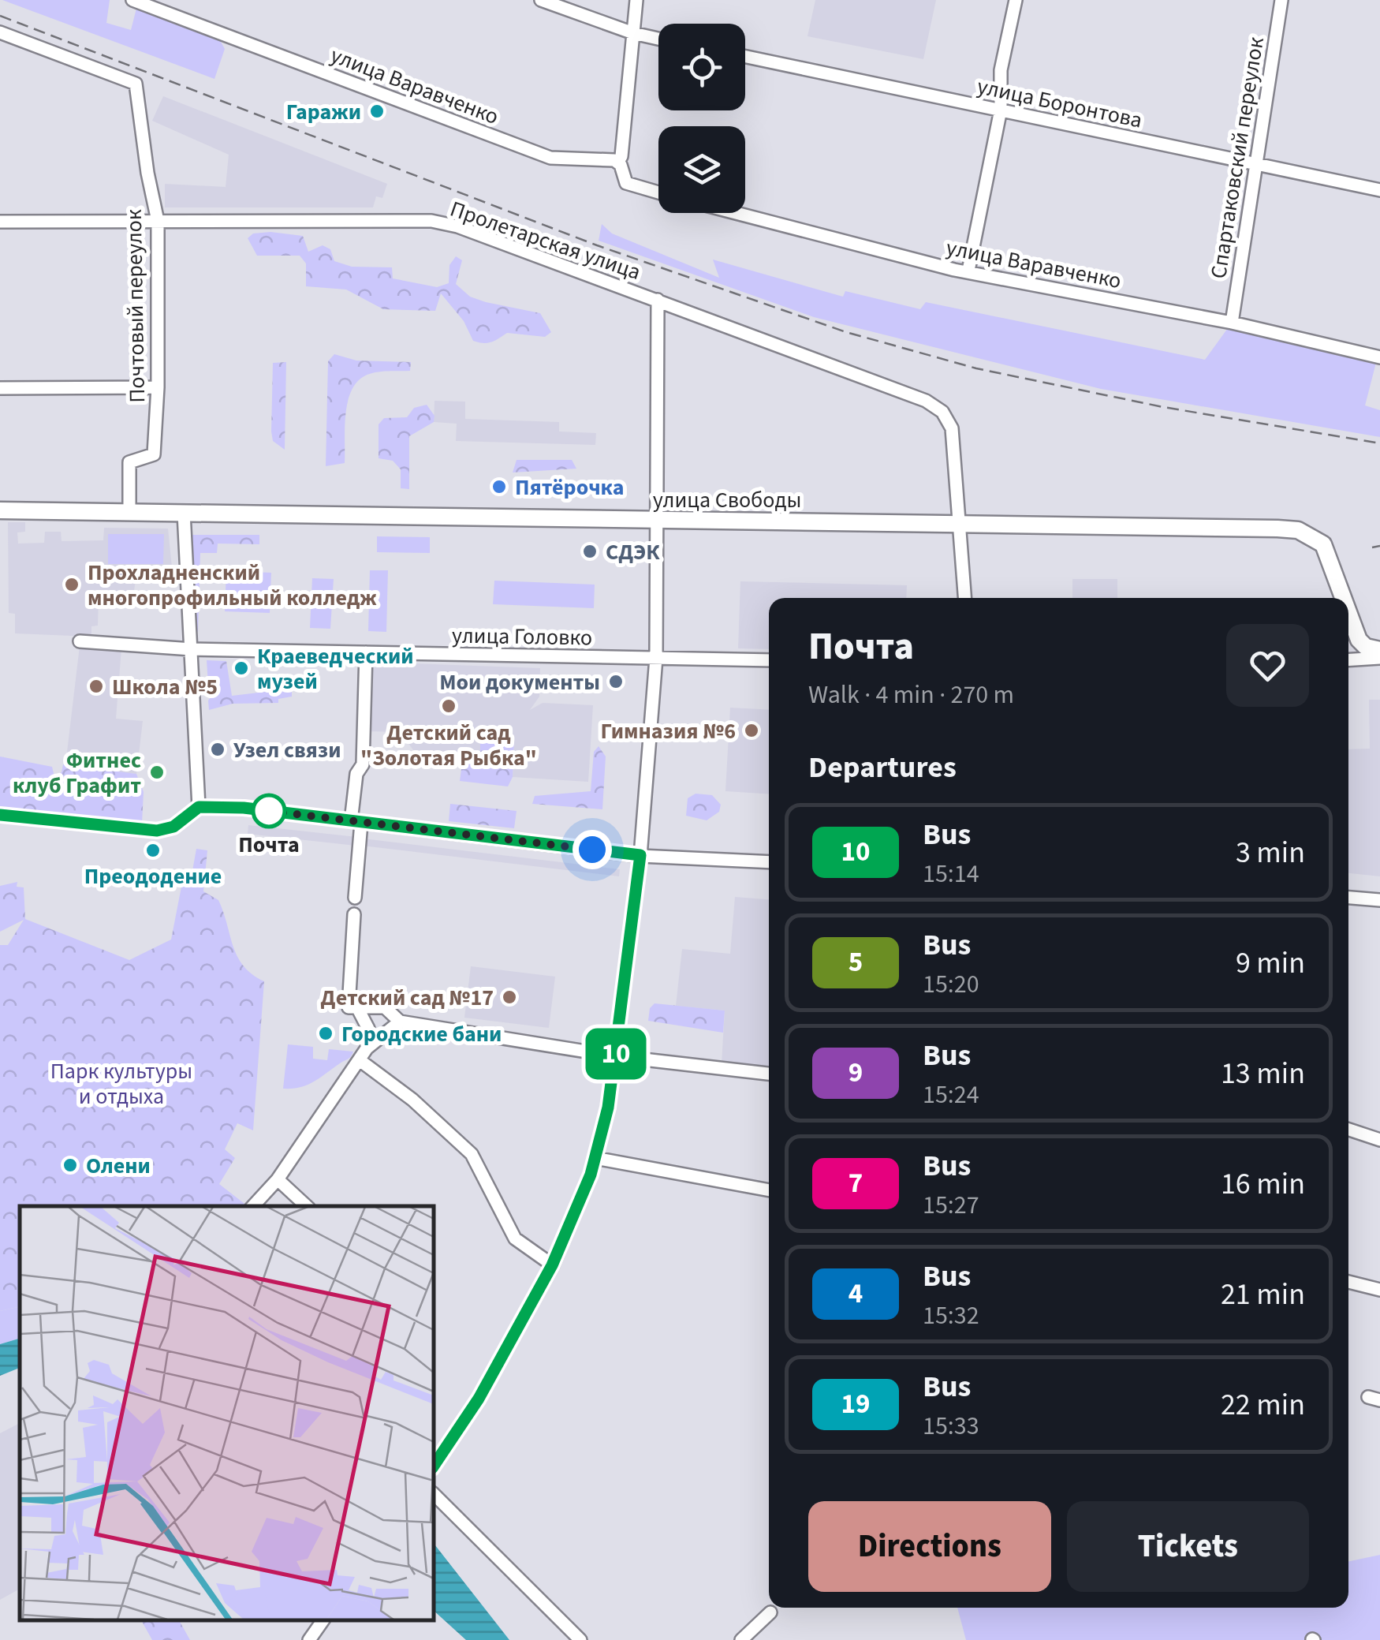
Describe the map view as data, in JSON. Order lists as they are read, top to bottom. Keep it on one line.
{"streets":{"main road":["улица Свободы"],"street":["улица Варавченко","улица Боронтова","Спартаковский переулок","Пролетарская улица","Почтовый переулок","улица Головко"]},"crossings":[["улица Варавченко","Спартаковский переулок"],["улица Боронтова","Спартаковский переулок"],["Пролетарская улица","Почтовый переулок"],["Пролетарская улица","улица Свободы"],["Почтовый переулок","улица Свободы"]],"parks":["Парк культуры и отдыха"],"places":["Гаражи","Пятёрочка","СДЭК","Прохладненский многопрофильный колледж","Краеведческий музей","Мои документы","Школа №5","Детский сад \"Золотая Рыбка\"","Гимназия №6","Узел связи","Фитнес клуб Графит","Почта","Преододение","Детский сад №17","Городские бани","Олени"],"lines":["bus line 10"],"page":{"on_map":"10","heading":[["Почта","Walk · 4 min · 270 m"],"Departures"],"list":[{"mark":"10","name":"Bus","note":"15:14","value":"3 min"},{"mark":"5","name":"Bus","note":"15:20","value":"9 min"},{"mark":"9","name":"Bus","note":"15:24","value":"13 min"},{"mark":"7","name":"Bus","note":"15:27","value":"16 min"},{"mark":"4","name":"Bus","note":"15:32","value":"21 min"},{"mark":"19","name":"Bus","note":"15:33","value":"22 min"}],"buttons":["Directions","Tickets"]}}
